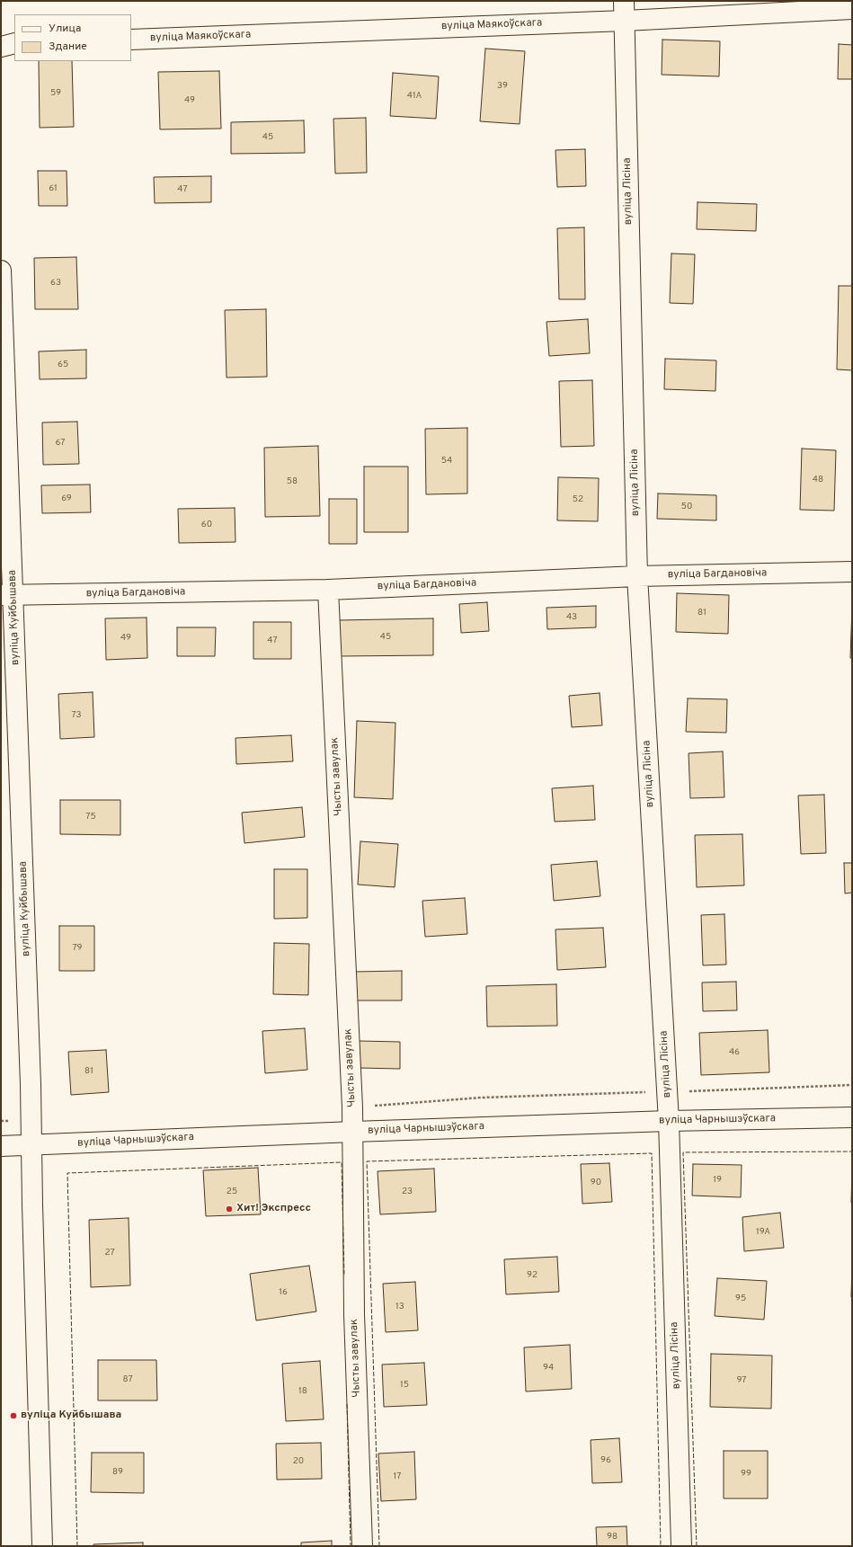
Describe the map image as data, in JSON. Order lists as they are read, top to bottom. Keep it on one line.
{"streets":{"street":["вуліца Маякоўскага","вуліца Лісіна","вуліца Багдановіча","вуліца Куйбышава","Чысты завулак","вуліца Чарнышэўскага"]},"crossings":[["вуліца Маякоўскага","вуліца Лісіна"],["вуліца Лісіна","вуліца Багдановіча"],["вуліца Лісіна","вуліца Чарнышэўскага"],["вуліца Багдановіча","вуліца Куйбышава"],["вуліца Багдановіча","Чысты завулак"],["вуліца Куйбышава","вуліца Чарнышэўскага"],["Чысты завулак","вуліца Чарнышэўскага"]],"places":["Хит! Экспресс","вуліца Куйбышава"],"house_numbers":["39","59","41А","49","45","61","47","63","65","67","54","48","58","69","52","50","60","81","43","45","49","47","73","75","79","46","81","19","90","25","23","19А","27","92","16","95","13","94","87","97","15","18","96","20","89","99","17","98"],"legend":["Улица","Здание"]}
